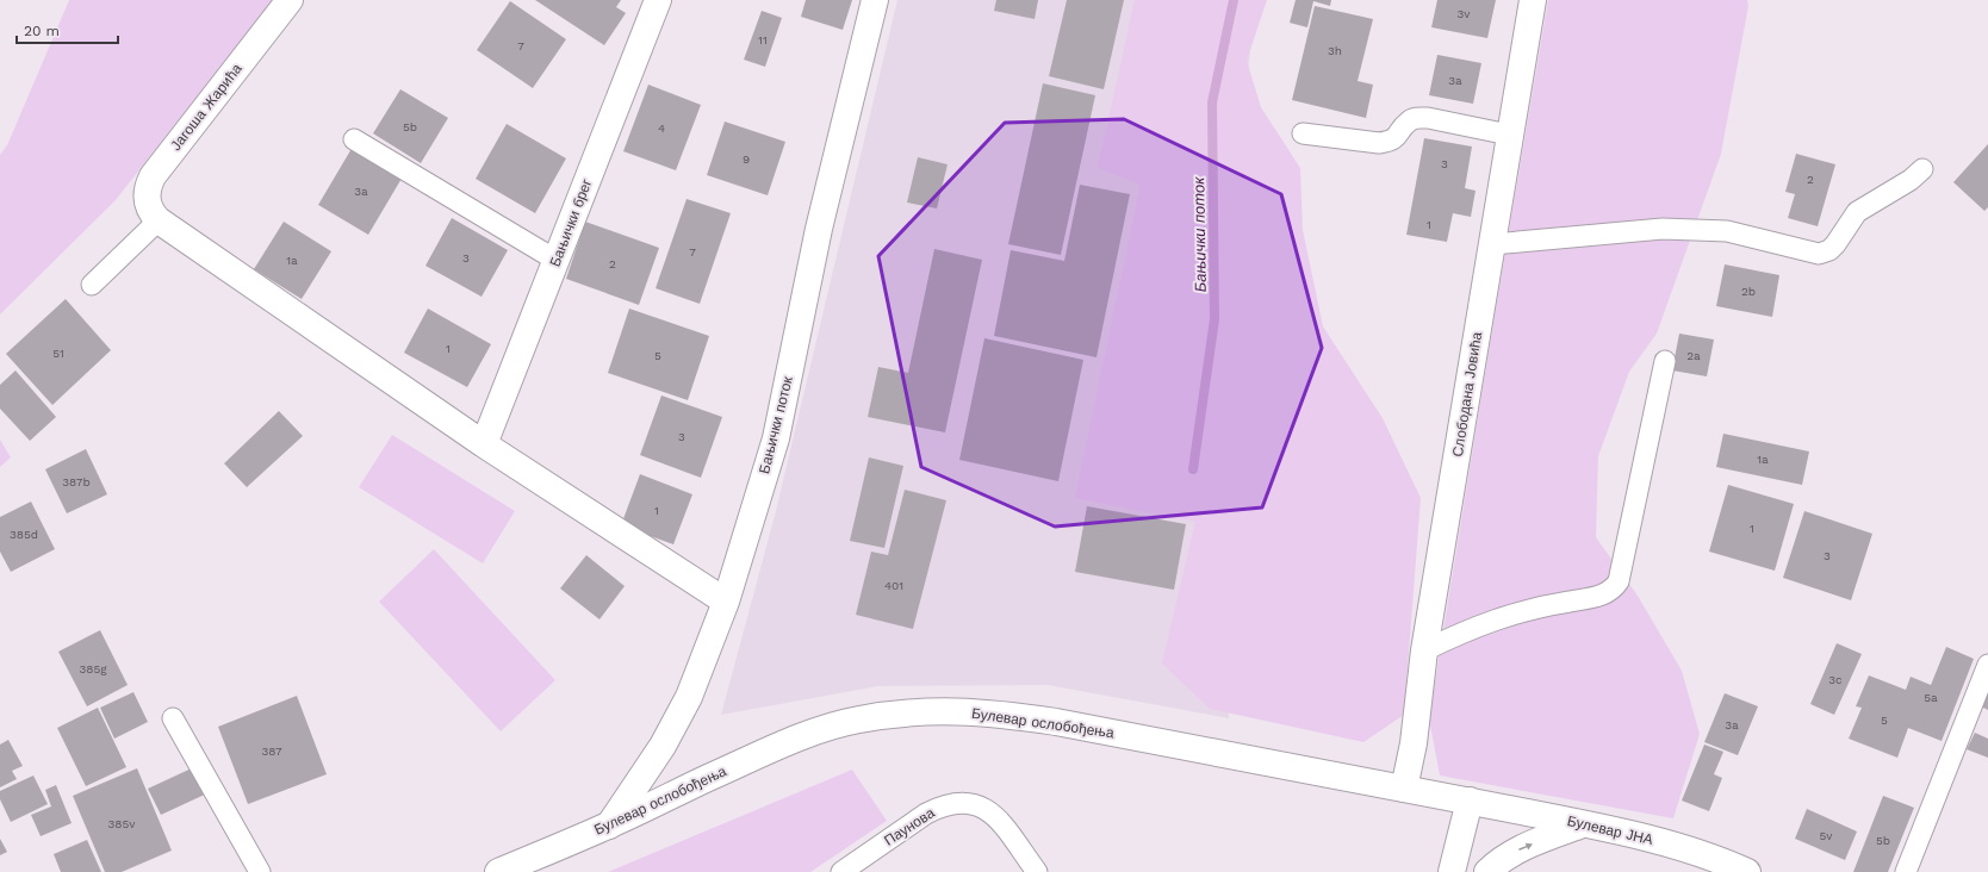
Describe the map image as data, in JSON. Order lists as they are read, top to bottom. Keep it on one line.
{"streets":{"street":["Јагоша Жарића","Бањички брег","Слободана Јовића","Бањички поток","Булевар ослобођења","Булевар ЈНА"],"lane":["Паунова"]},"crossings":[["Слободана Јовића","Булевар ослобођења"],["Бањички поток","Булевар ослобођења"],["Булевар ослобођења","Булевар ЈНА"]],"water":["Бањички поток"],"house_numbers":["3v","11","7","3h","3a","5b","4","9","3","2","3a","1","7","3","1a","2","2b","1","51","5","2a","3","1a","387b","1","1","385d","3","401","385g","3c","5a","5","3a","387","385v","5v","5b"],"scale_bar":"20 m"}
